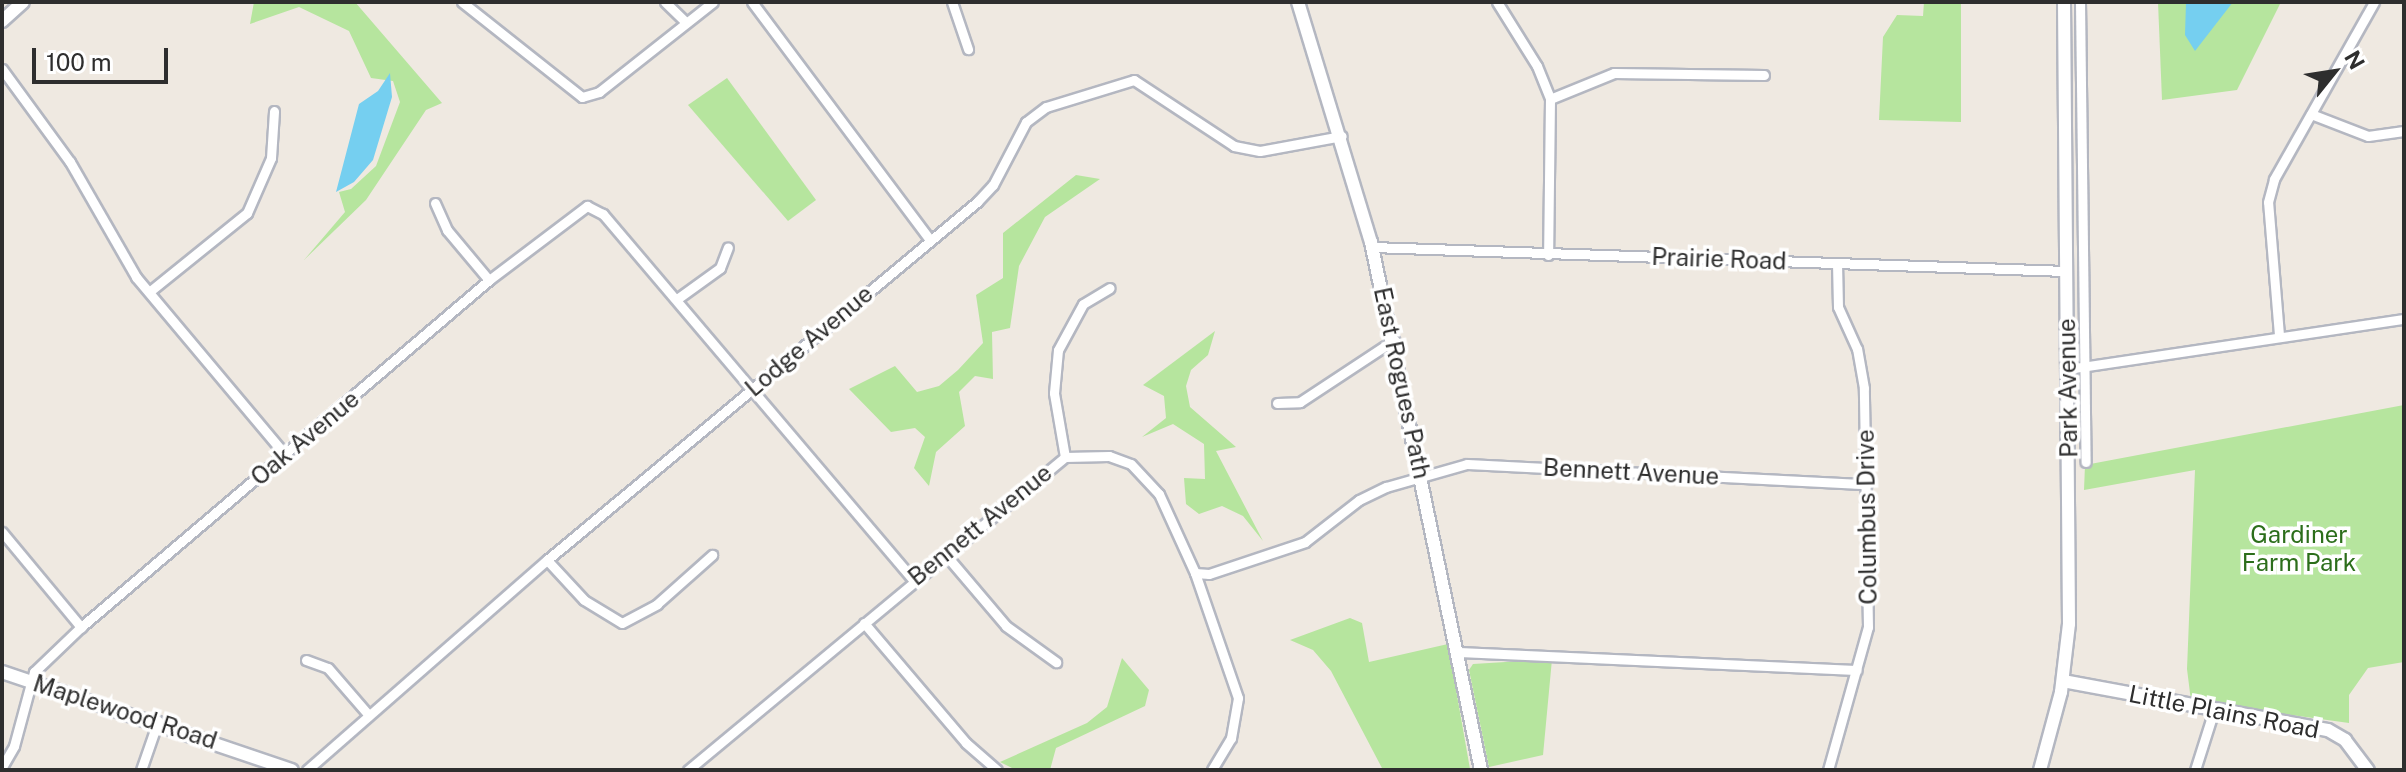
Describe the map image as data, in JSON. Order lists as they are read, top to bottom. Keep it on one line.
{"streets":{"street":["Prairie Road","Lodge Avenue","East Rogues Path","Park Avenue","Oak Avenue","Bennett Avenue","Columbus Drive","Maplewood Road","Little Plains Road"]},"crossings":[["Prairie Road","East Rogues Path"],["Prairie Road","Park Avenue"],["Prairie Road","Columbus Drive"],["Lodge Avenue","East Rogues Path"],["East Rogues Path","Bennett Avenue"],["Park Avenue","Little Plains Road"],["Oak Avenue","Maplewood Road"],["Bennett Avenue","Columbus Drive"]],"parks":["Gardiner Farm Park"],"scale_bar":"100 m","north":"top right"}
